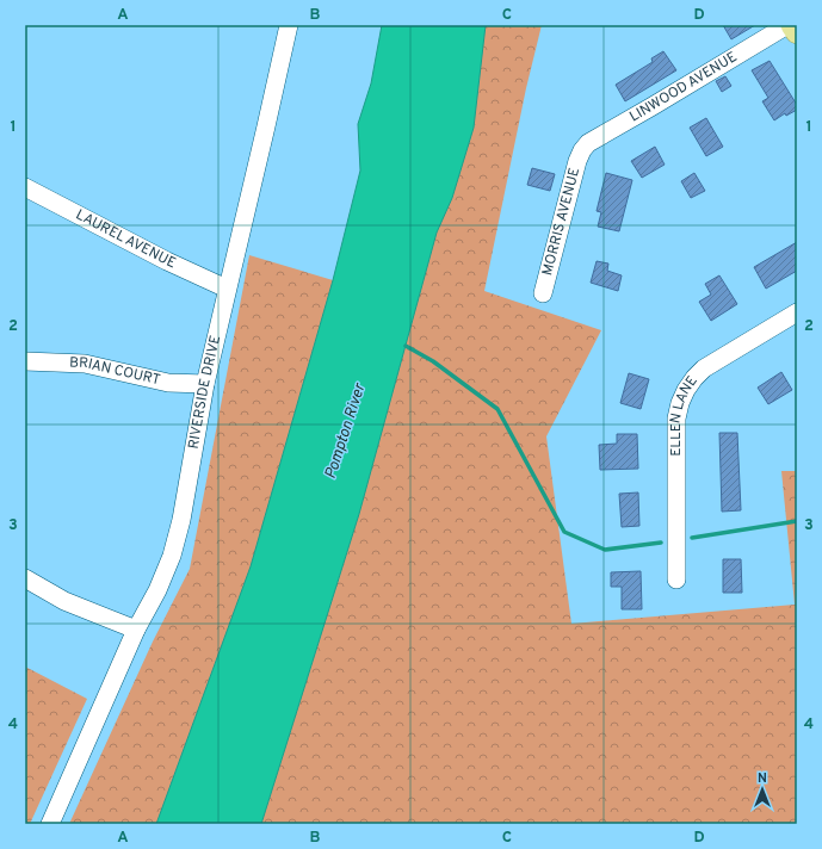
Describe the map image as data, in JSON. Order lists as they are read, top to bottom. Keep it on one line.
{"streets":{"street":["LINWOOD AVENUE","MORRIS AVENUE","LAUREL AVENUE","BRIAN COURT","RIVERSIDE DRIVE","ELLEN LANE"]},"crossings":[["LINWOOD AVENUE","MORRIS AVENUE"],["LAUREL AVENUE","RIVERSIDE DRIVE"],["BRIAN COURT","RIVERSIDE DRIVE"]],"water":["Pompton River"],"north":"top","grid":{"columns":["A","B","C","D"],"rows":["1","2","3","4"]}}
